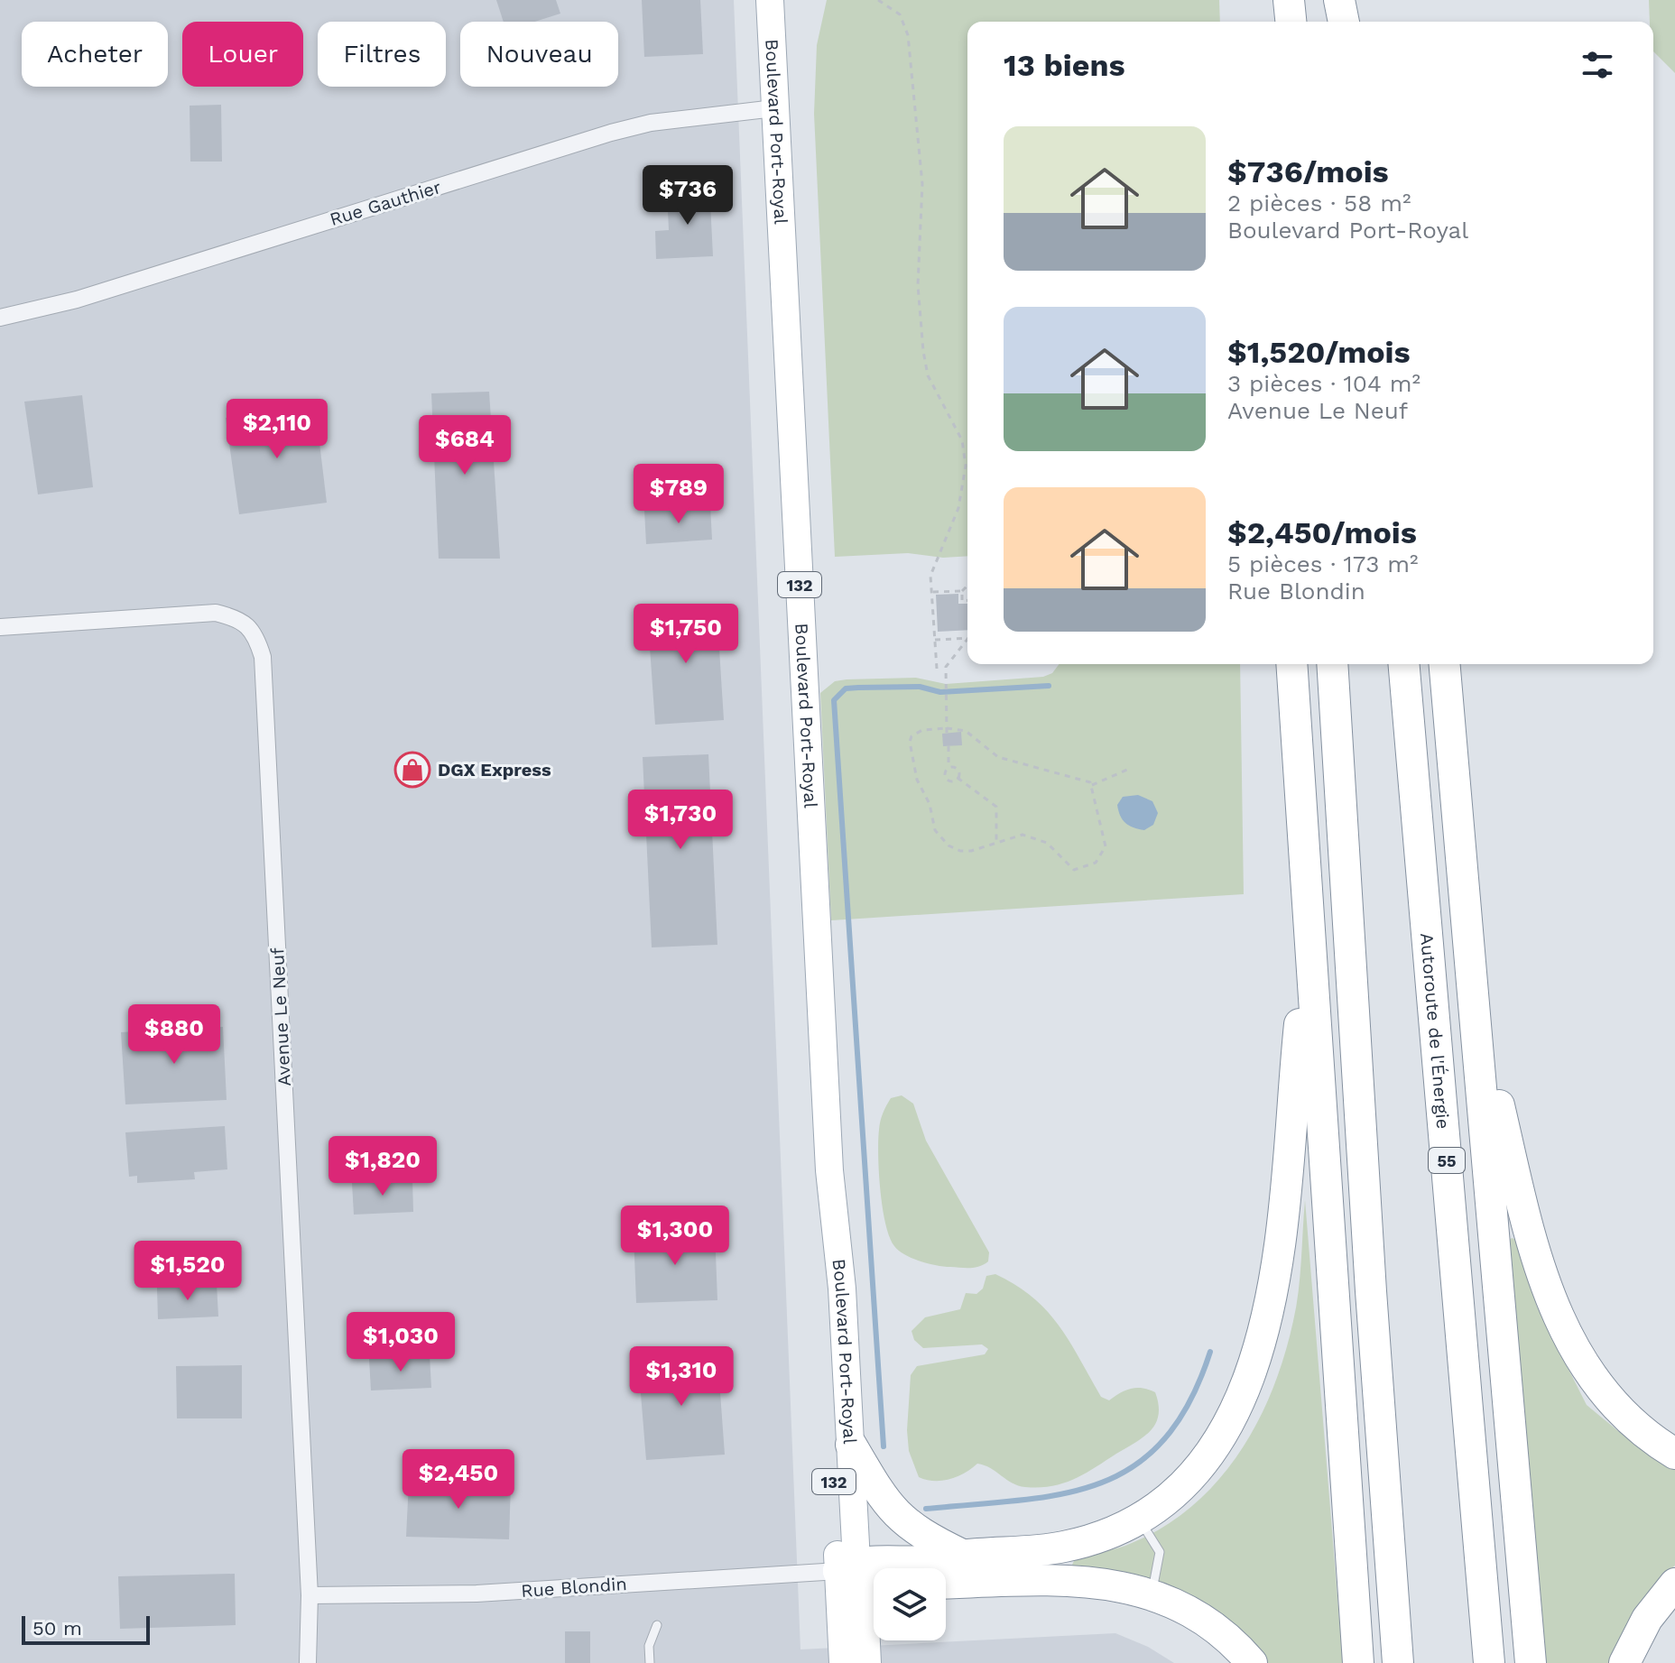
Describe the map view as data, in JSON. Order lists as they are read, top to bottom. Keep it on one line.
{"streets":{"highway":["Autoroute de l'Énergie","55"],"main road":["Boulevard Port-Royal","132"],"street":["Rue Gauthier","Avenue Le Neuf","Rue Blondin"]},"crossings":[["Boulevard Port-Royal","Rue Gauthier"],["Boulevard Port-Royal","Rue Blondin"],["Avenue Le Neuf","Rue Blondin"]],"places":{"shop":["DGX Express"]},"scale_bar":"50 m","page":{"chip":["Acheter","Louer","Filtres","Nouveau"],"heading":"13 biens","list":[{"name":"$736/mois","note":"2 pièces · 58 m² · Boulevard Port-Royal"},{"name":"$1,520/mois","note":"3 pièces · 104 m² · Avenue Le Neuf"},{"name":"$2,450/mois","note":"5 pièces · 173 m² · Rue Blondin"}],"price":["$736","$2,110","$684","$789","$1,750","$1,730","$880","$1,820","$1,300","$1,520","$1,030","$1,310","$2,450"],"scale":"50 m"}}
